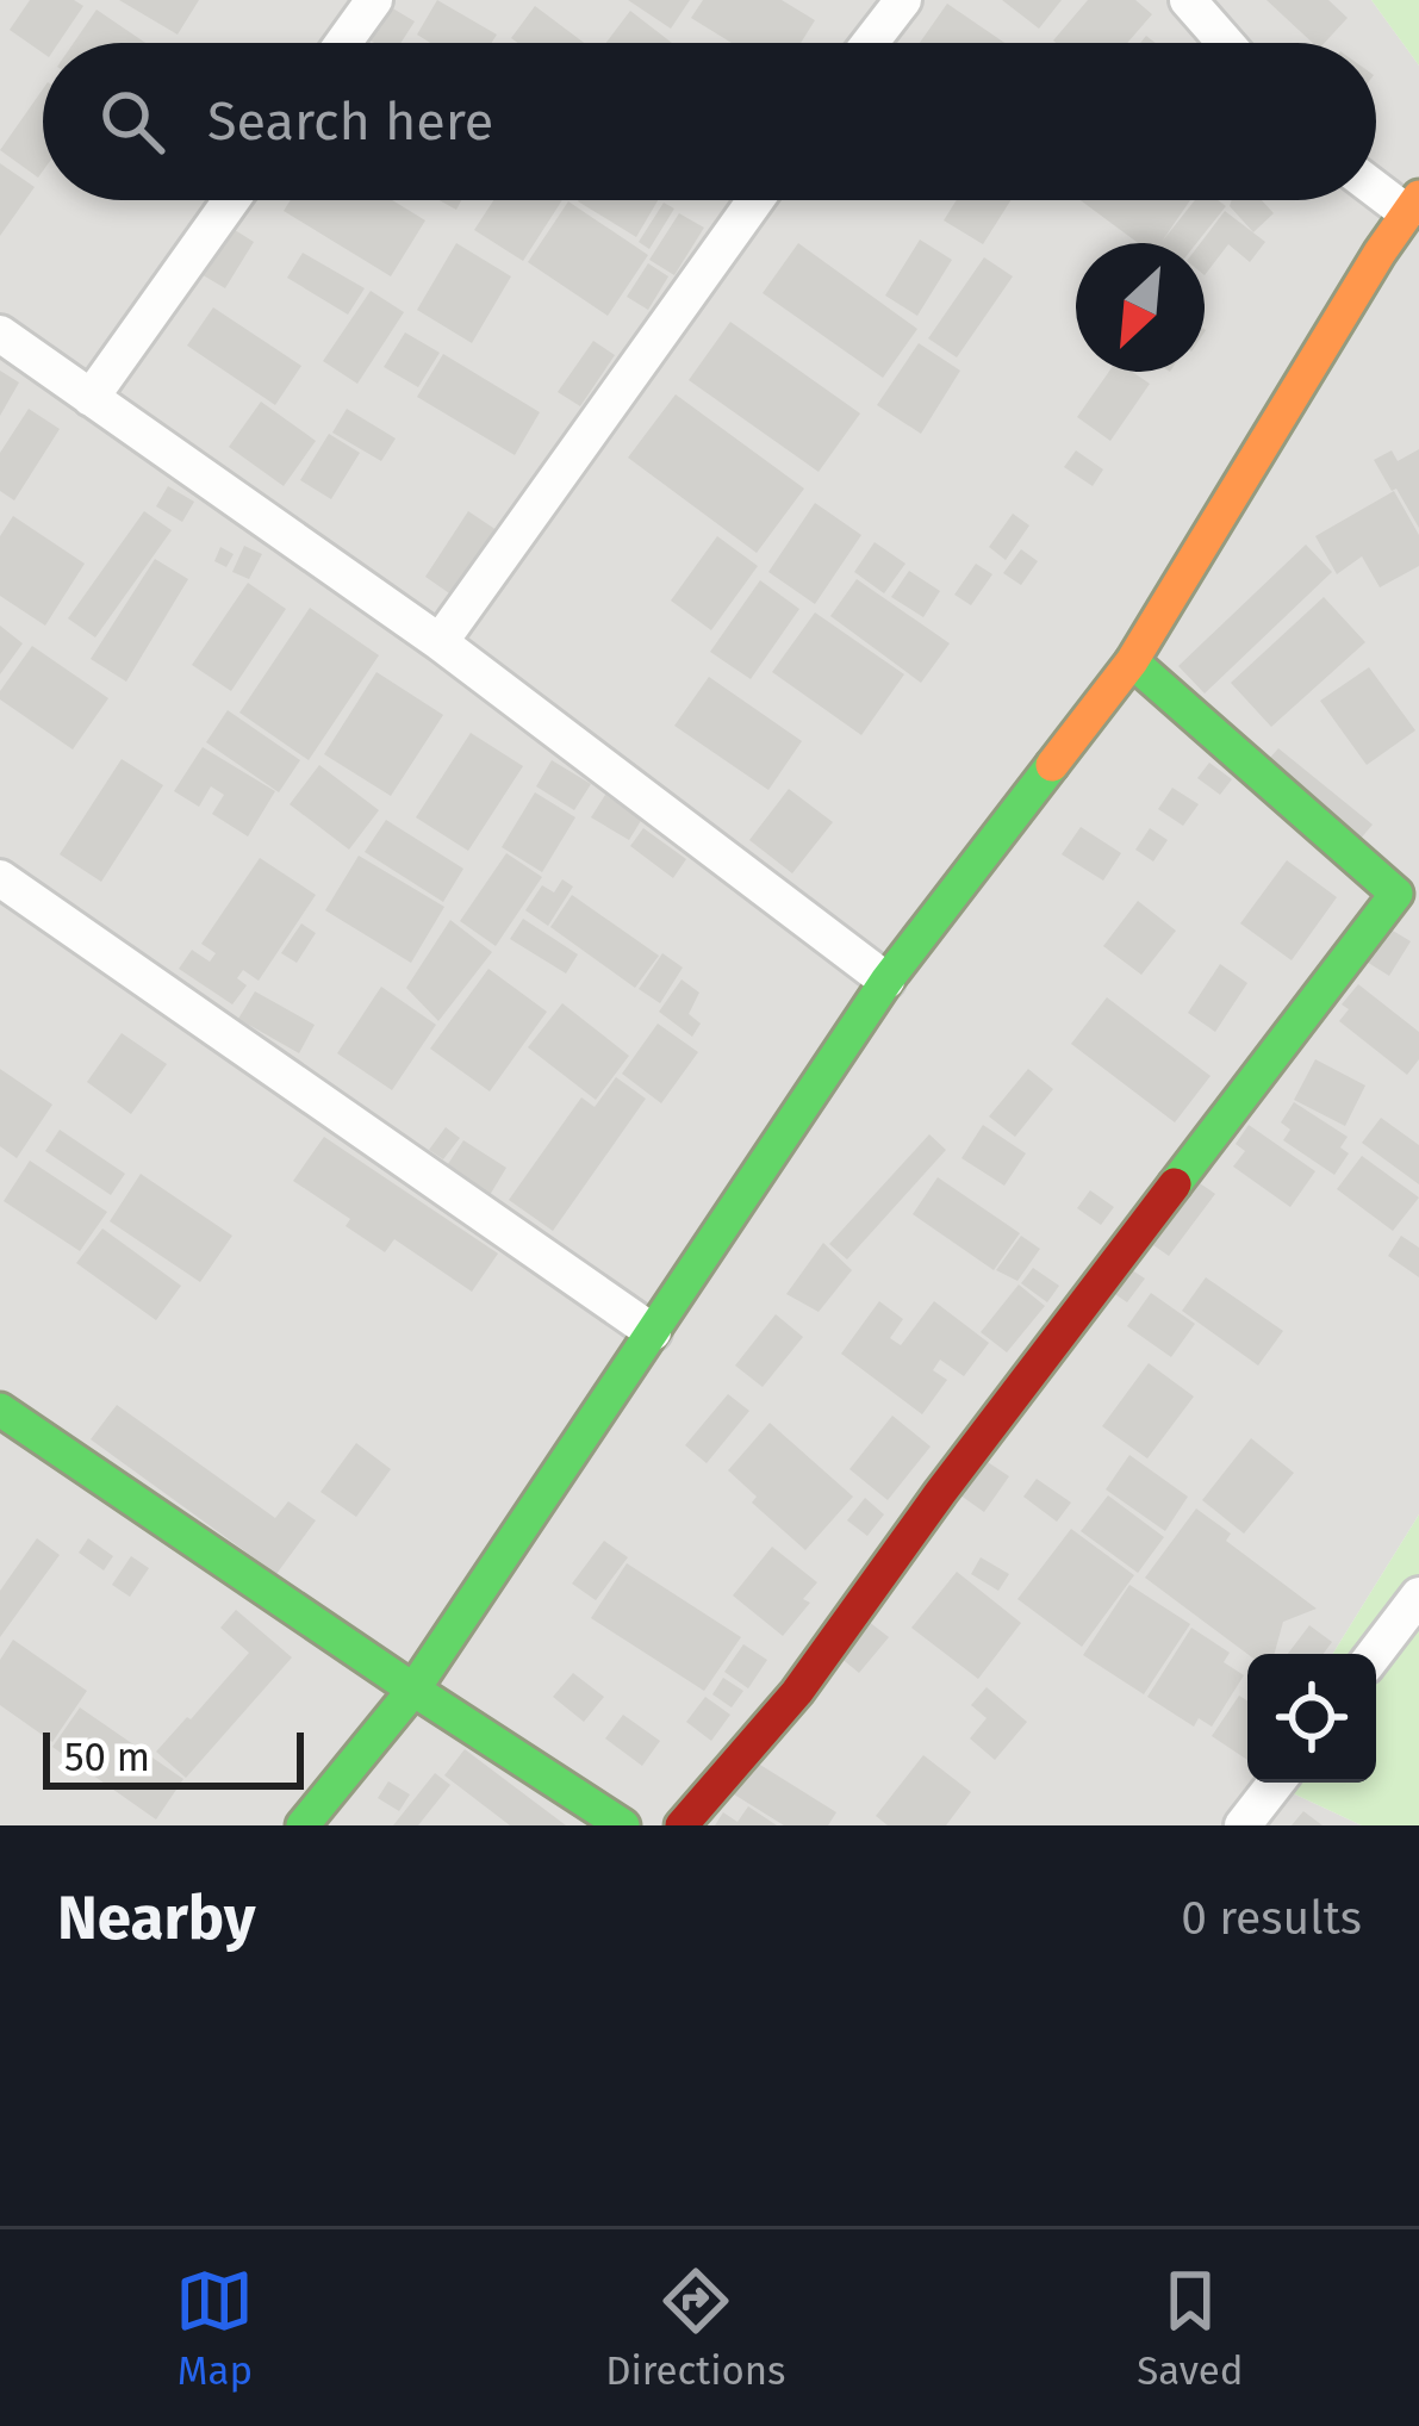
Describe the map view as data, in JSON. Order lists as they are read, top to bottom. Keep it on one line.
{"scale_bar":"50 m","north":"bottom left","page":{"search":"Search here","scale":"50 m","heading":["Nearby","0 results"],"nav":["Map","Directions","Saved"]}}
